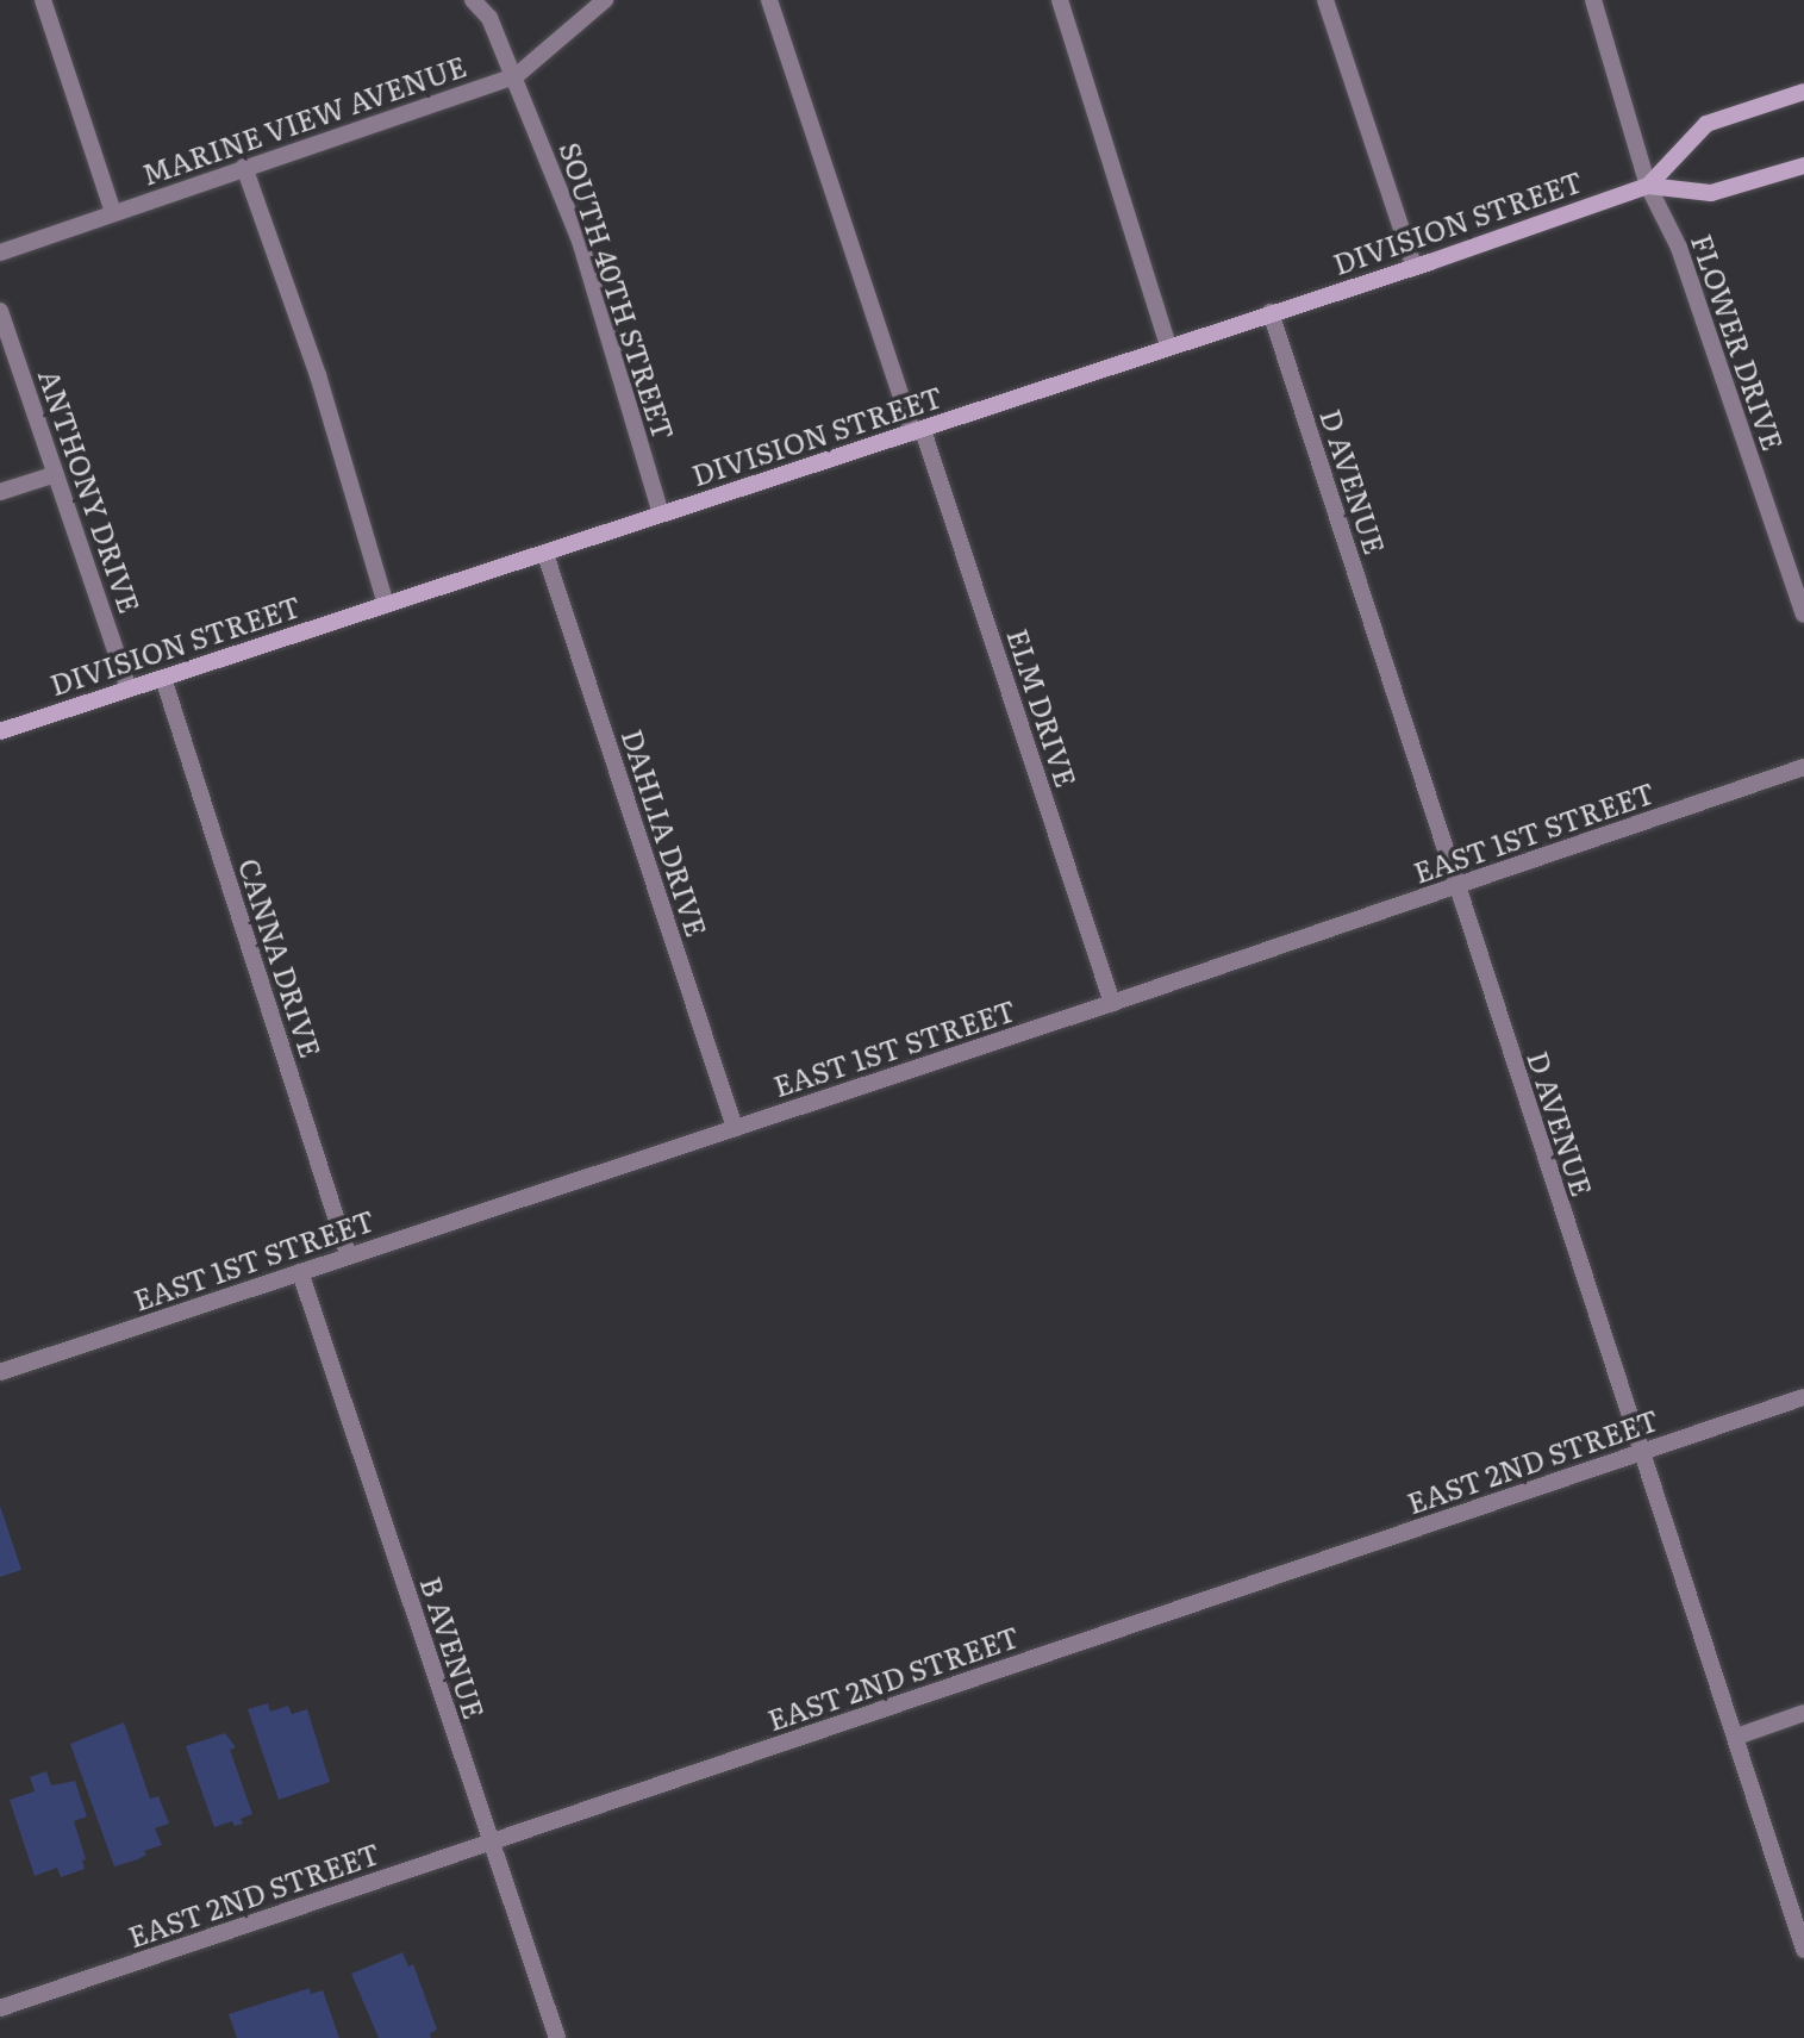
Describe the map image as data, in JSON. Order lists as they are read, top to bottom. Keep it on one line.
{"streets":{"main road":["DIVISION STREET"],"street":["MARINE VIEW AVENUE","SOUTH 40TH STREET","FLOWER DRIVE","D AVENUE","ANTHONY DRIVE","ELM DRIVE","EAST 1ST STREET","DAHLIA DRIVE","CANNA DRIVE","EAST 2ND STREET","B AVENUE"]},"crossings":[["MARINE VIEW AVENUE","SOUTH 40TH STREET"],["DIVISION STREET","SOUTH 40TH STREET"],["DIVISION STREET","FLOWER DRIVE"],["DIVISION STREET","D AVENUE"],["DIVISION STREET","ANTHONY DRIVE"],["DIVISION STREET","ELM DRIVE"],["DIVISION STREET","DAHLIA DRIVE"],["DIVISION STREET","CANNA DRIVE"],["D AVENUE","EAST 1ST STREET"],["D AVENUE","EAST 2ND STREET"],["ELM DRIVE","EAST 1ST STREET"],["EAST 1ST STREET","DAHLIA DRIVE"],["EAST 1ST STREET","CANNA DRIVE"],["EAST 1ST STREET","B AVENUE"],["EAST 2ND STREET","B AVENUE"]]}
